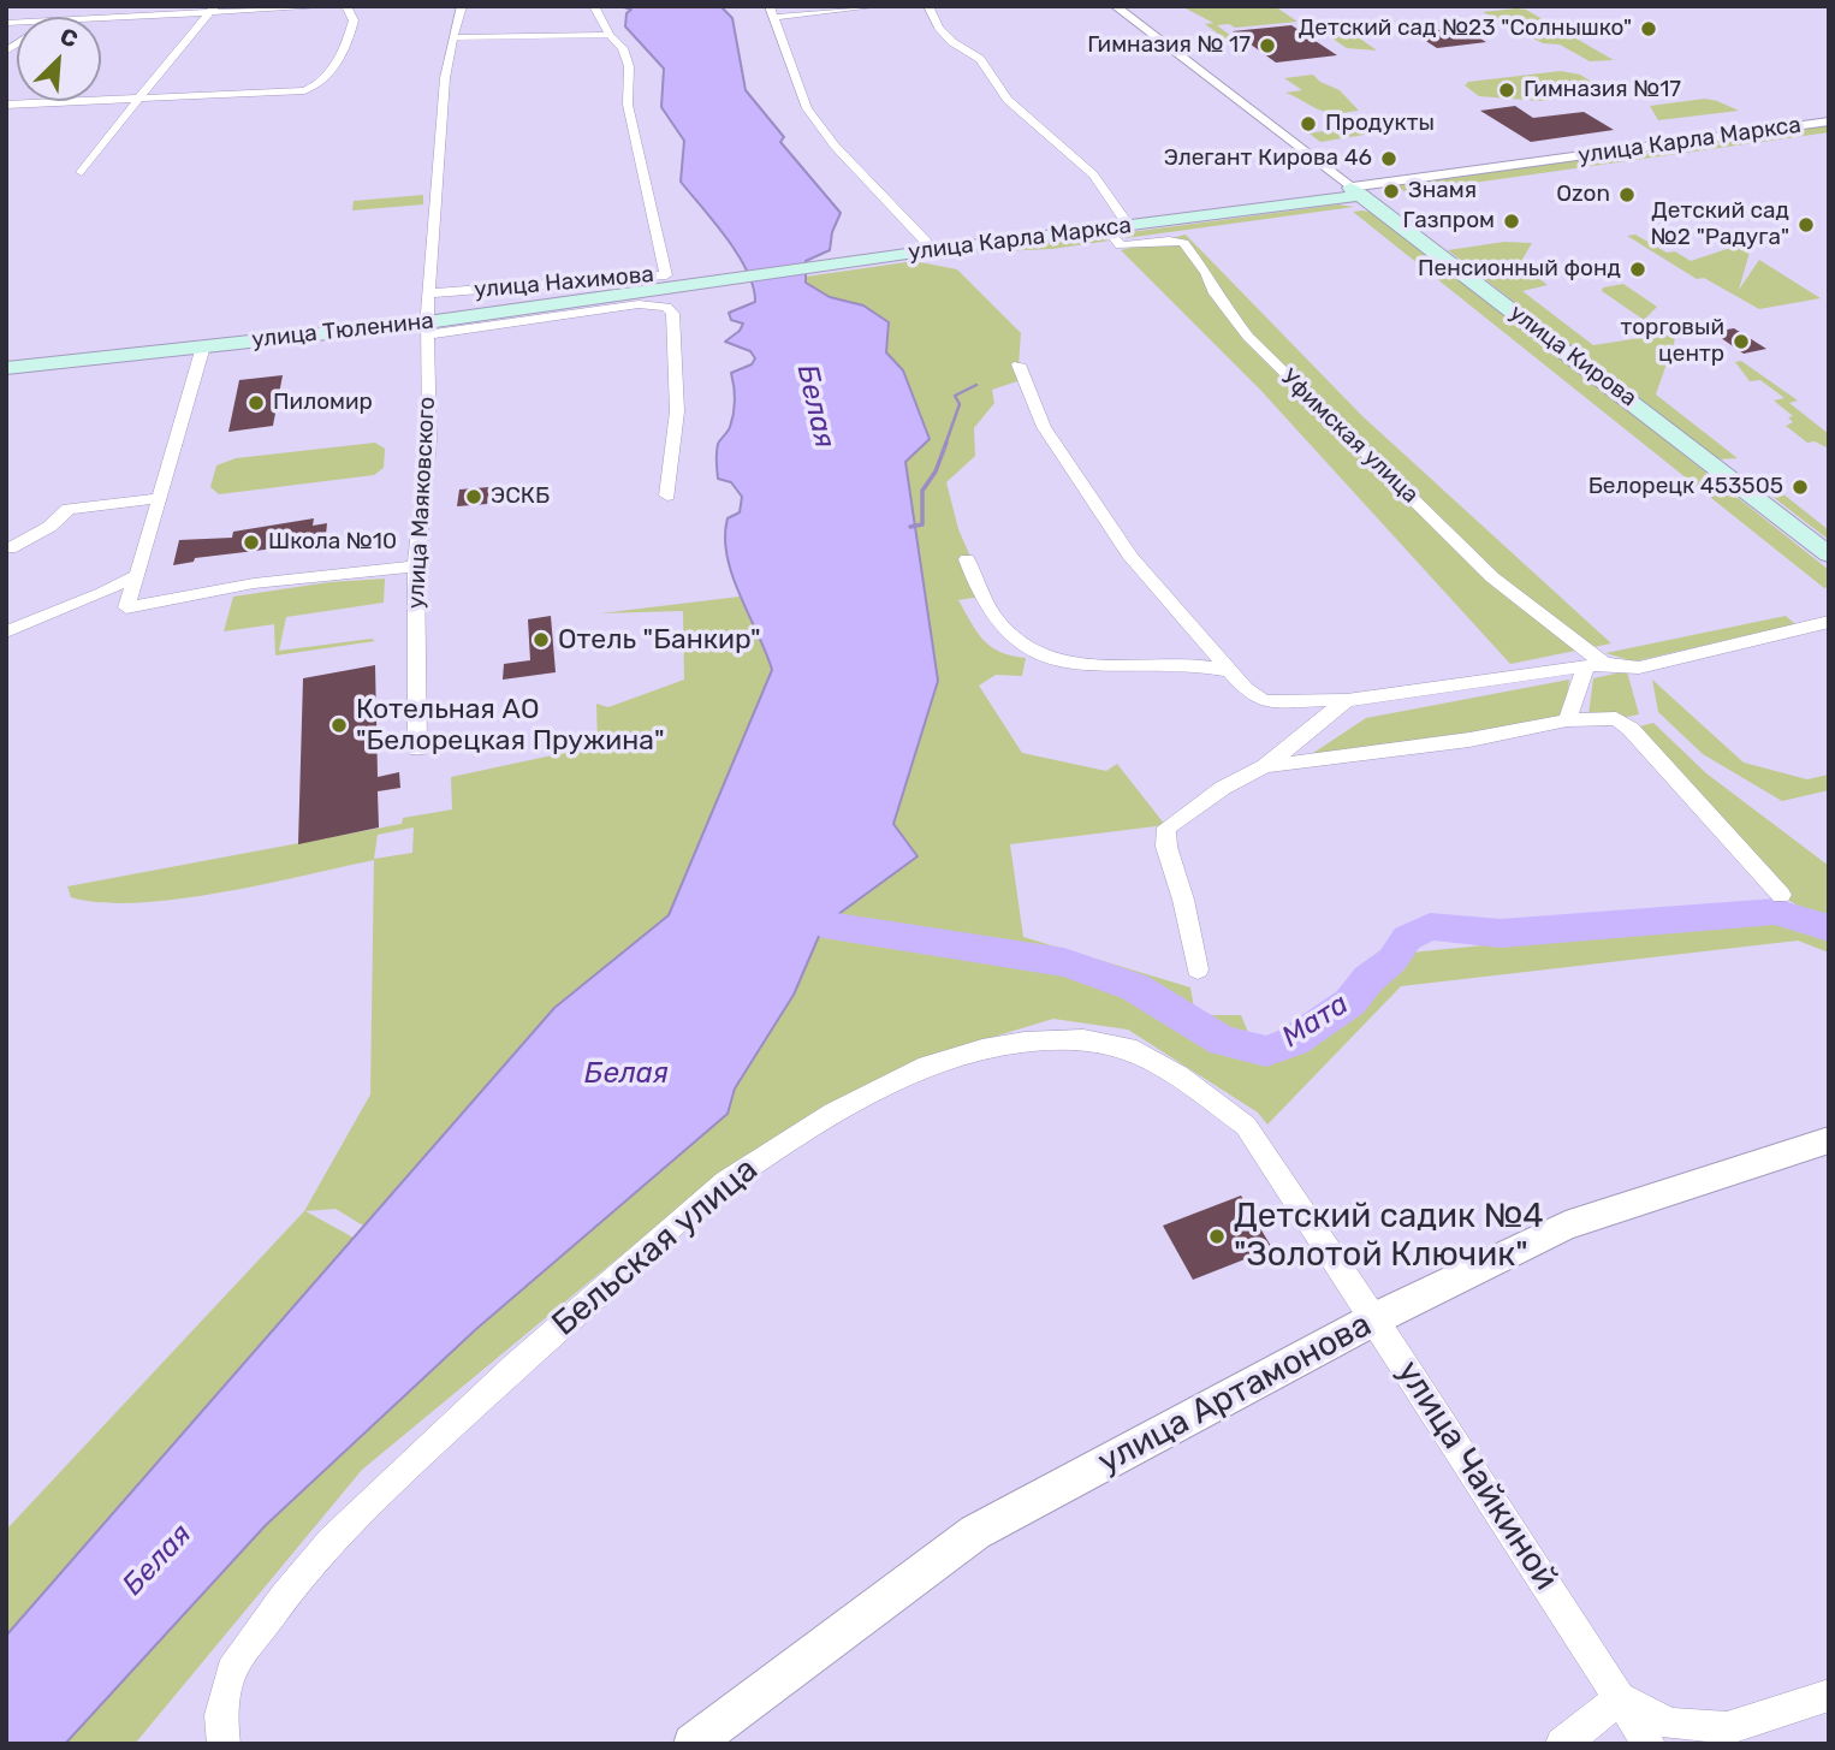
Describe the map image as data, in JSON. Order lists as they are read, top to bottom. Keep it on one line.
{"streets":{"main road":["улица Карла Маркса","улица Тюленина","улица Кирова"],"street":["улица Нахимова","Уфимская улица","улица Маяковского","Бельская улица","улица Артамонова","улица Чайкиной"]},"crossings":[["улица Карла Маркса","улица Тюленина"],["улица Карла Маркса","улица Кирова"],["улица Карла Маркса","Уфимская улица"],["улица Нахимова","улица Тюленина"],["улица Нахимова","улица Маяковского"],["улица Тюленина","улица Маяковского"],["Бельская улица","улица Чайкиной"],["улица Артамонова","улица Чайкиной"]],"water":["Белая","Мата"],"places":["Детский сад №23 \"Солнышко\"","Гимназия № 17","Гимназия №17","Продукты","Элегант Кирова 46","Знамя","Ozon","Газпром","Детский сад №2 \"Радуга\"","Пенсионный фонд","торговый центр","Пиломир","Белорецк 453505","ЭСКБ","Школа №10","Отель \"Банкир\"","Котельная АО \"Белорецкая Пружина\"","Детский садик №4 \"Золотой Ключик\""],"north":"top right"}
